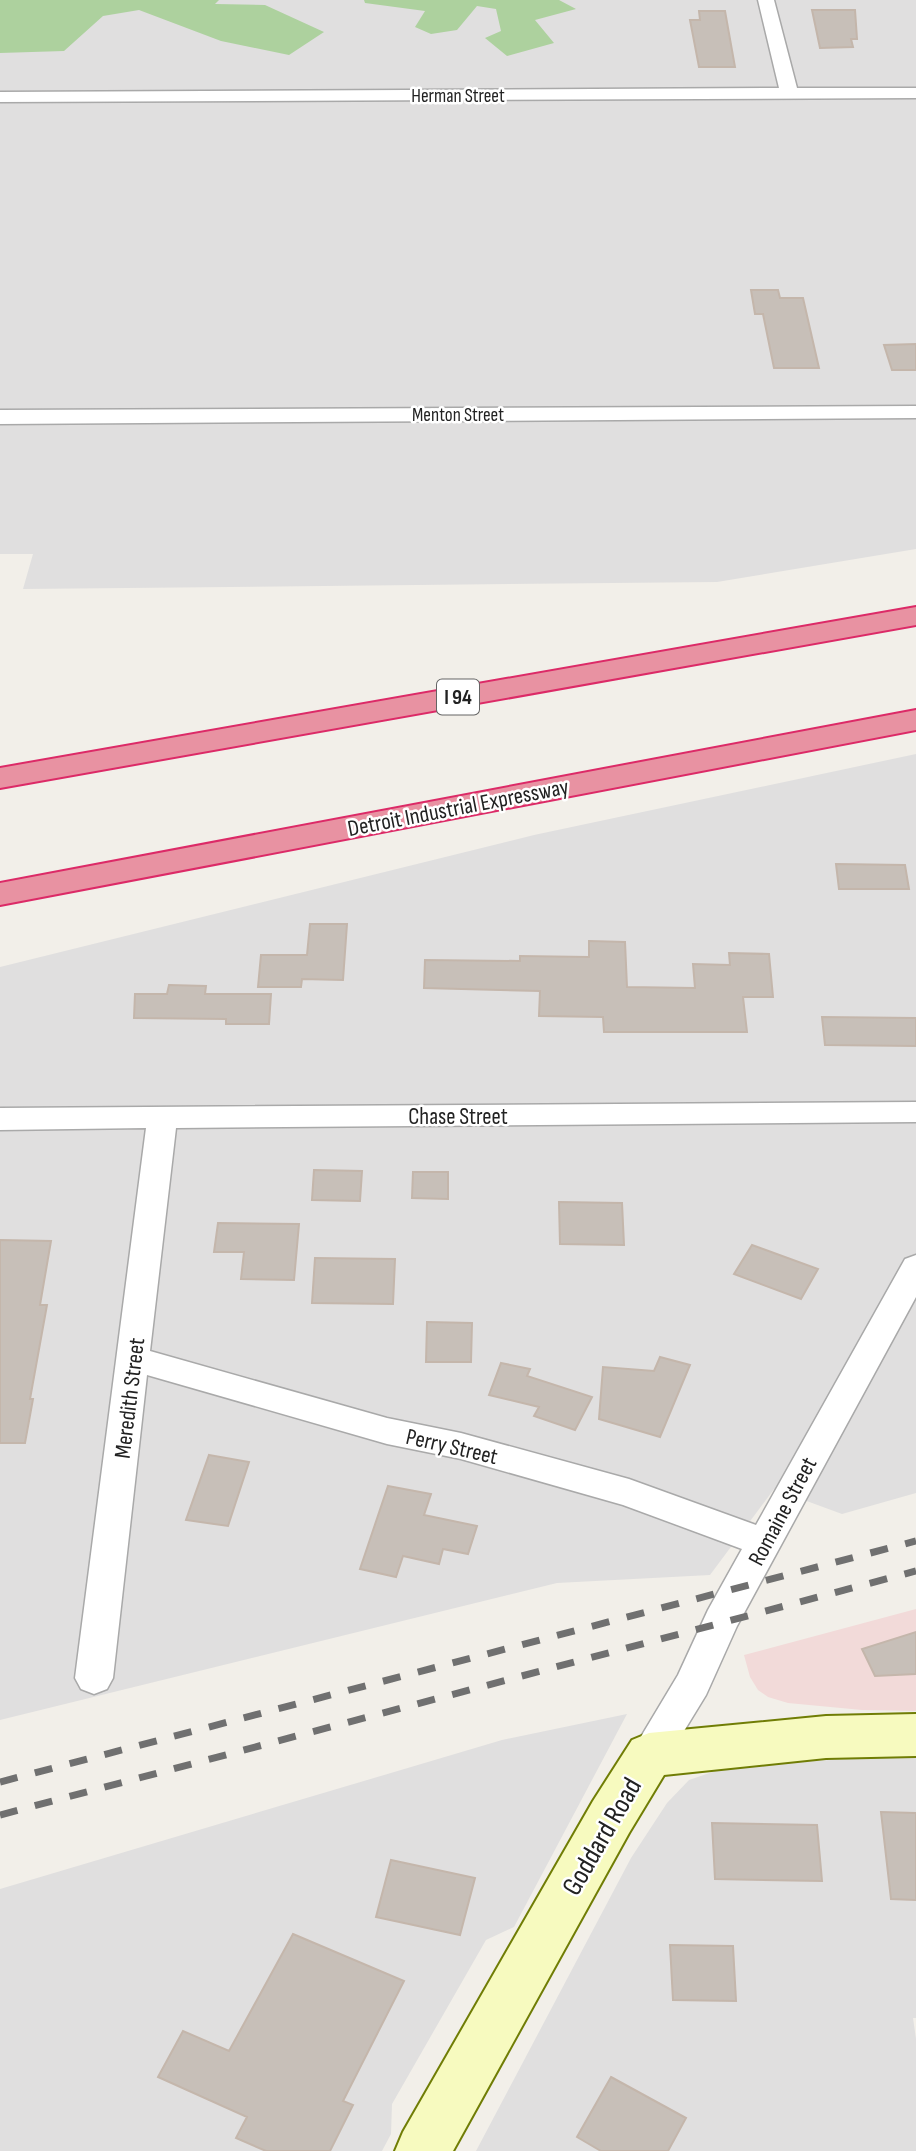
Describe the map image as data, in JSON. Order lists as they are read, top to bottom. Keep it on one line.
{"streets":{"highway":["I 94","Detroit Industrial Expressway"],"main road":["Goddard Road"],"street":["Herman Street","Menton Street","Chase Street","Meredith Street","Perry Street","Romaine Street"]},"crossings":[["Chase Street","Meredith Street"],["Meredith Street","Perry Street"],["Perry Street","Romaine Street"],["Romaine Street","Goddard Road"]]}
